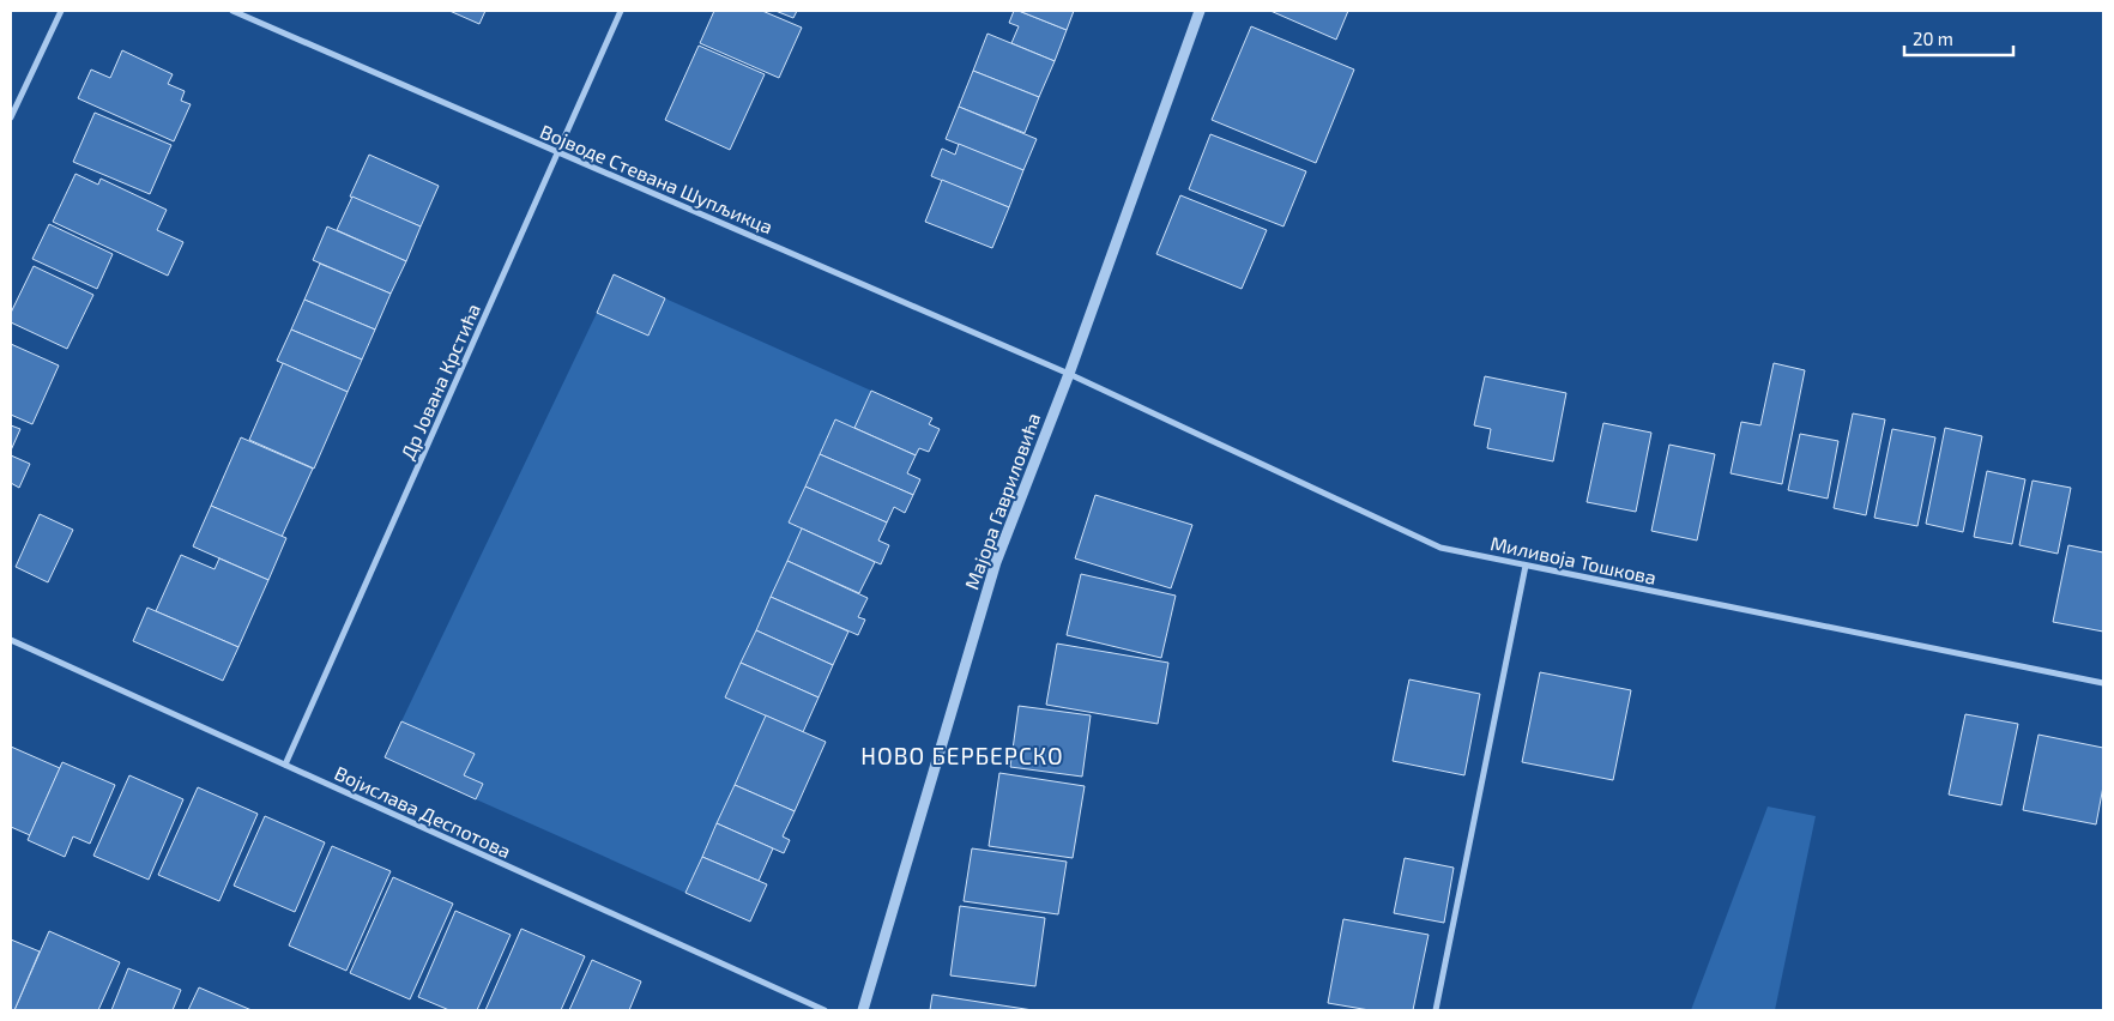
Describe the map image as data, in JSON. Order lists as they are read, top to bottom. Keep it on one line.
{"streets":{"street":["Војводе Стевана Шупљикца","Др Јована Крстића","Мајора Гавриловића","Миливоја Тошкова","Војислава Деспотова"]},"crossings":[["Војводе Стевана Шупљикца","Др Јована Крстића"],["Војводе Стевана Шупљикца","Мајора Гавриловића"],["Војводе Стевана Шупљикца","Миливоја Тошкова"],["Др Јована Крстића","Војислава Деспотова"],["Мајора Гавриловића","Миливоја Тошкова"]],"districts":["НОВО БЕРБЕРСКО"],"scale_bar":"20 m"}
